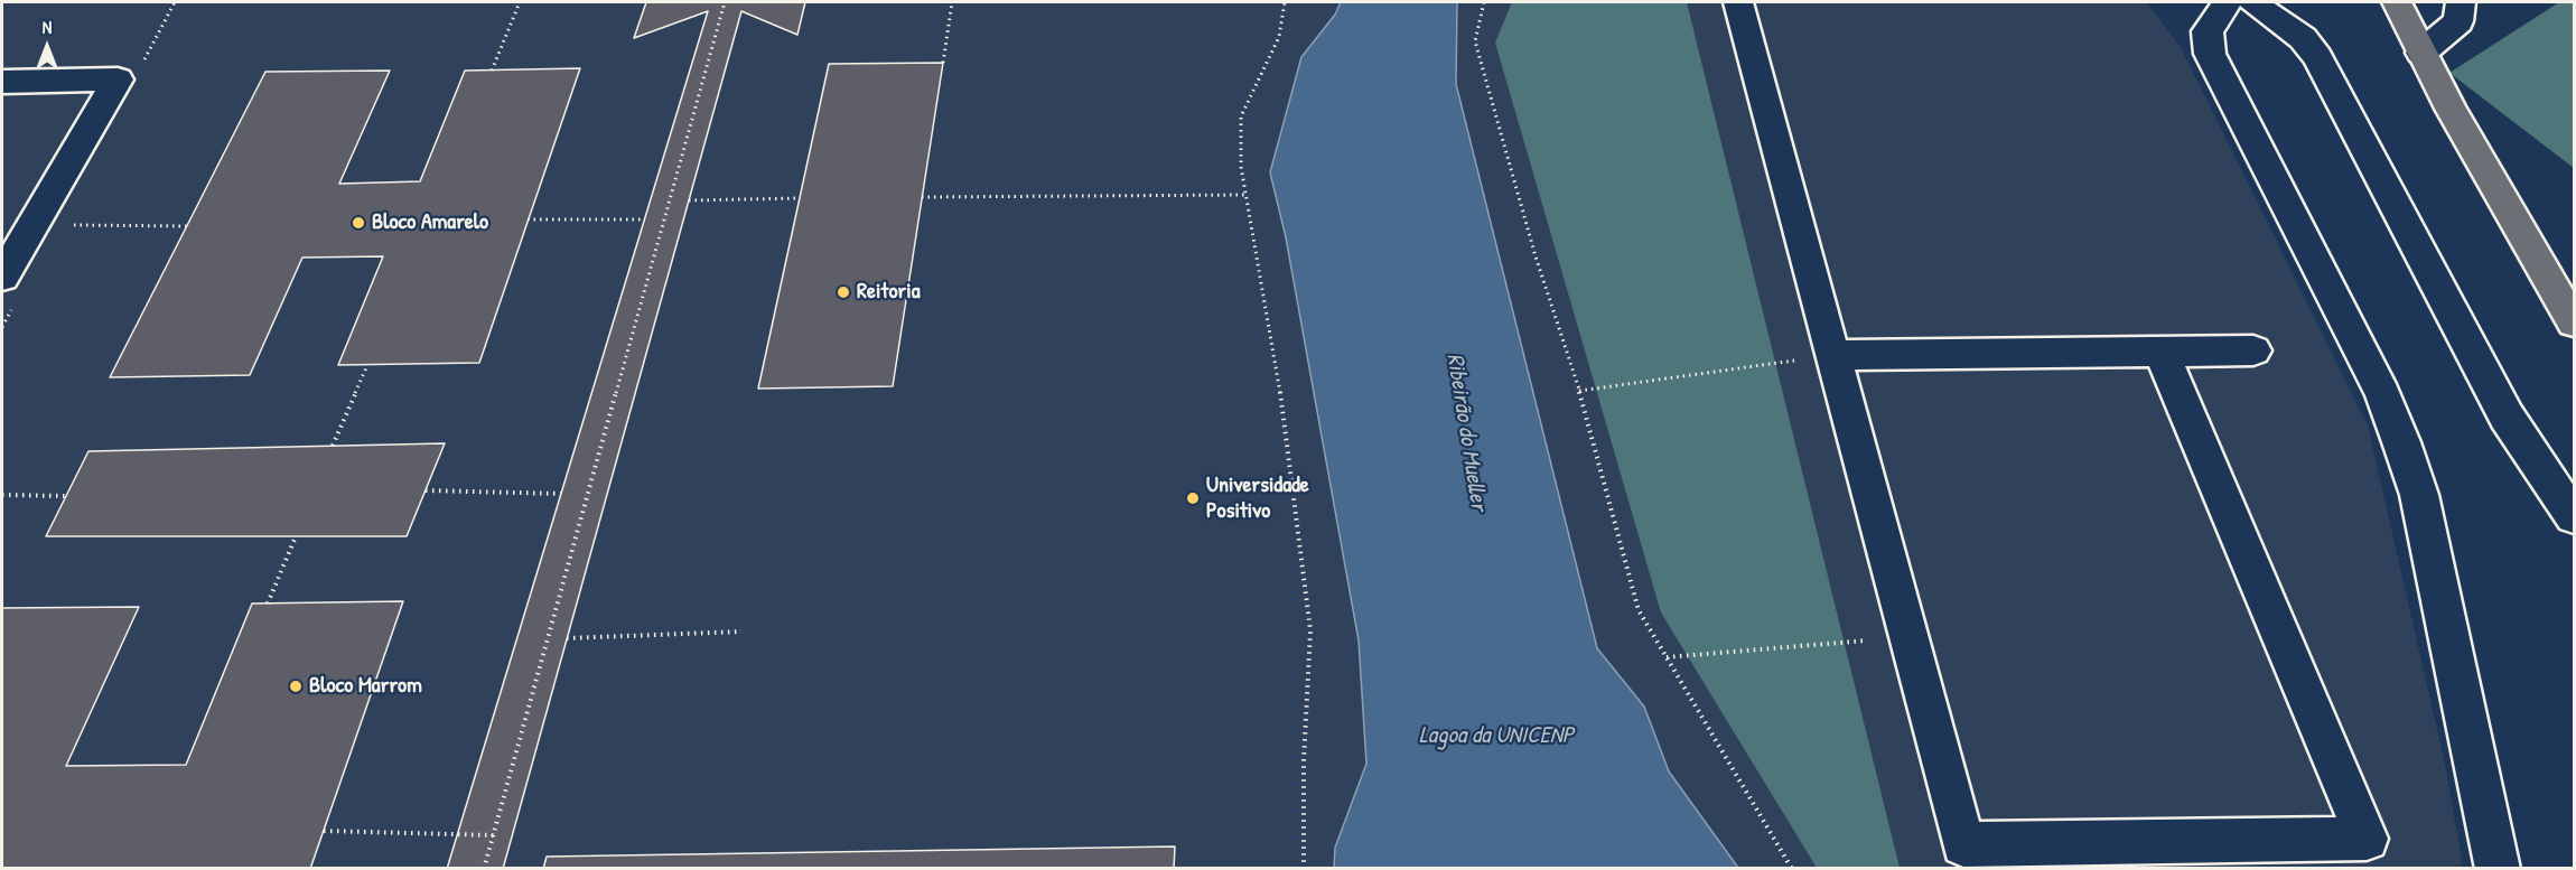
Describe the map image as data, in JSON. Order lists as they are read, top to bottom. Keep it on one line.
{"water":["Ribeirão do Mueller","Lagoa da UNICENP"],"places":["Bloco Amarelo","Reitoria","Universidade Positivo","Bloco Marrom"],"north":"top"}
